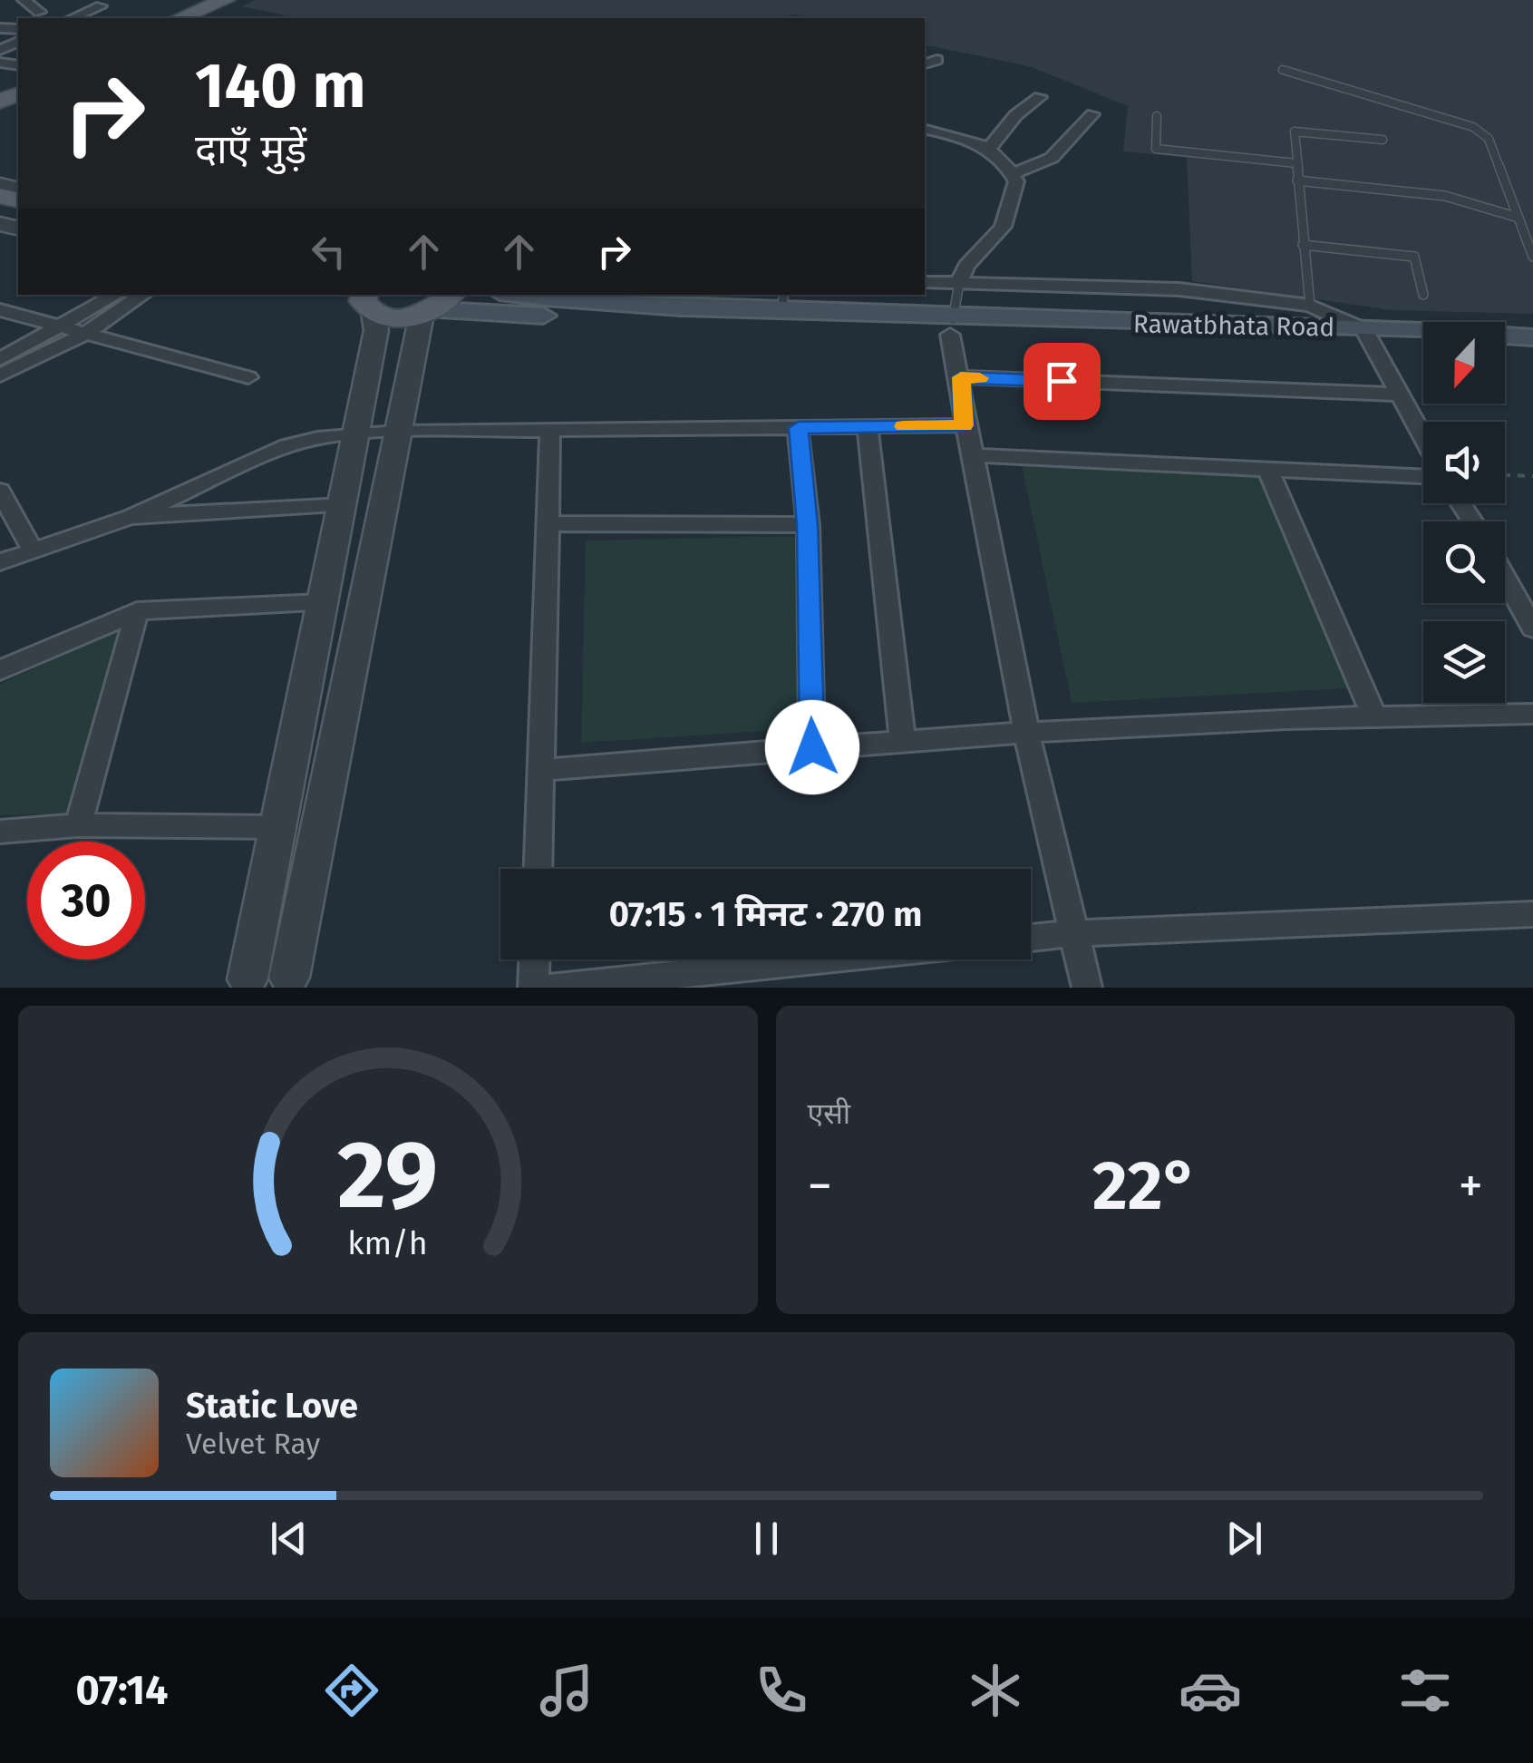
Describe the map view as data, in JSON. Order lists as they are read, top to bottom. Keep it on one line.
{"streets":{"main road":["Rawatbhata Road"]},"north":"bottom","page":{"turn":["140 m","दाएँ मुड़ें"],"limit":"30","trip":"07:15 · 1 मिनट · 270 m","tile":"एसी","heat":["−","22°","+"],"song":["Static Love","Velvet Ray"],"tabs":"07:14","gauge":["29","km/h"]}}
